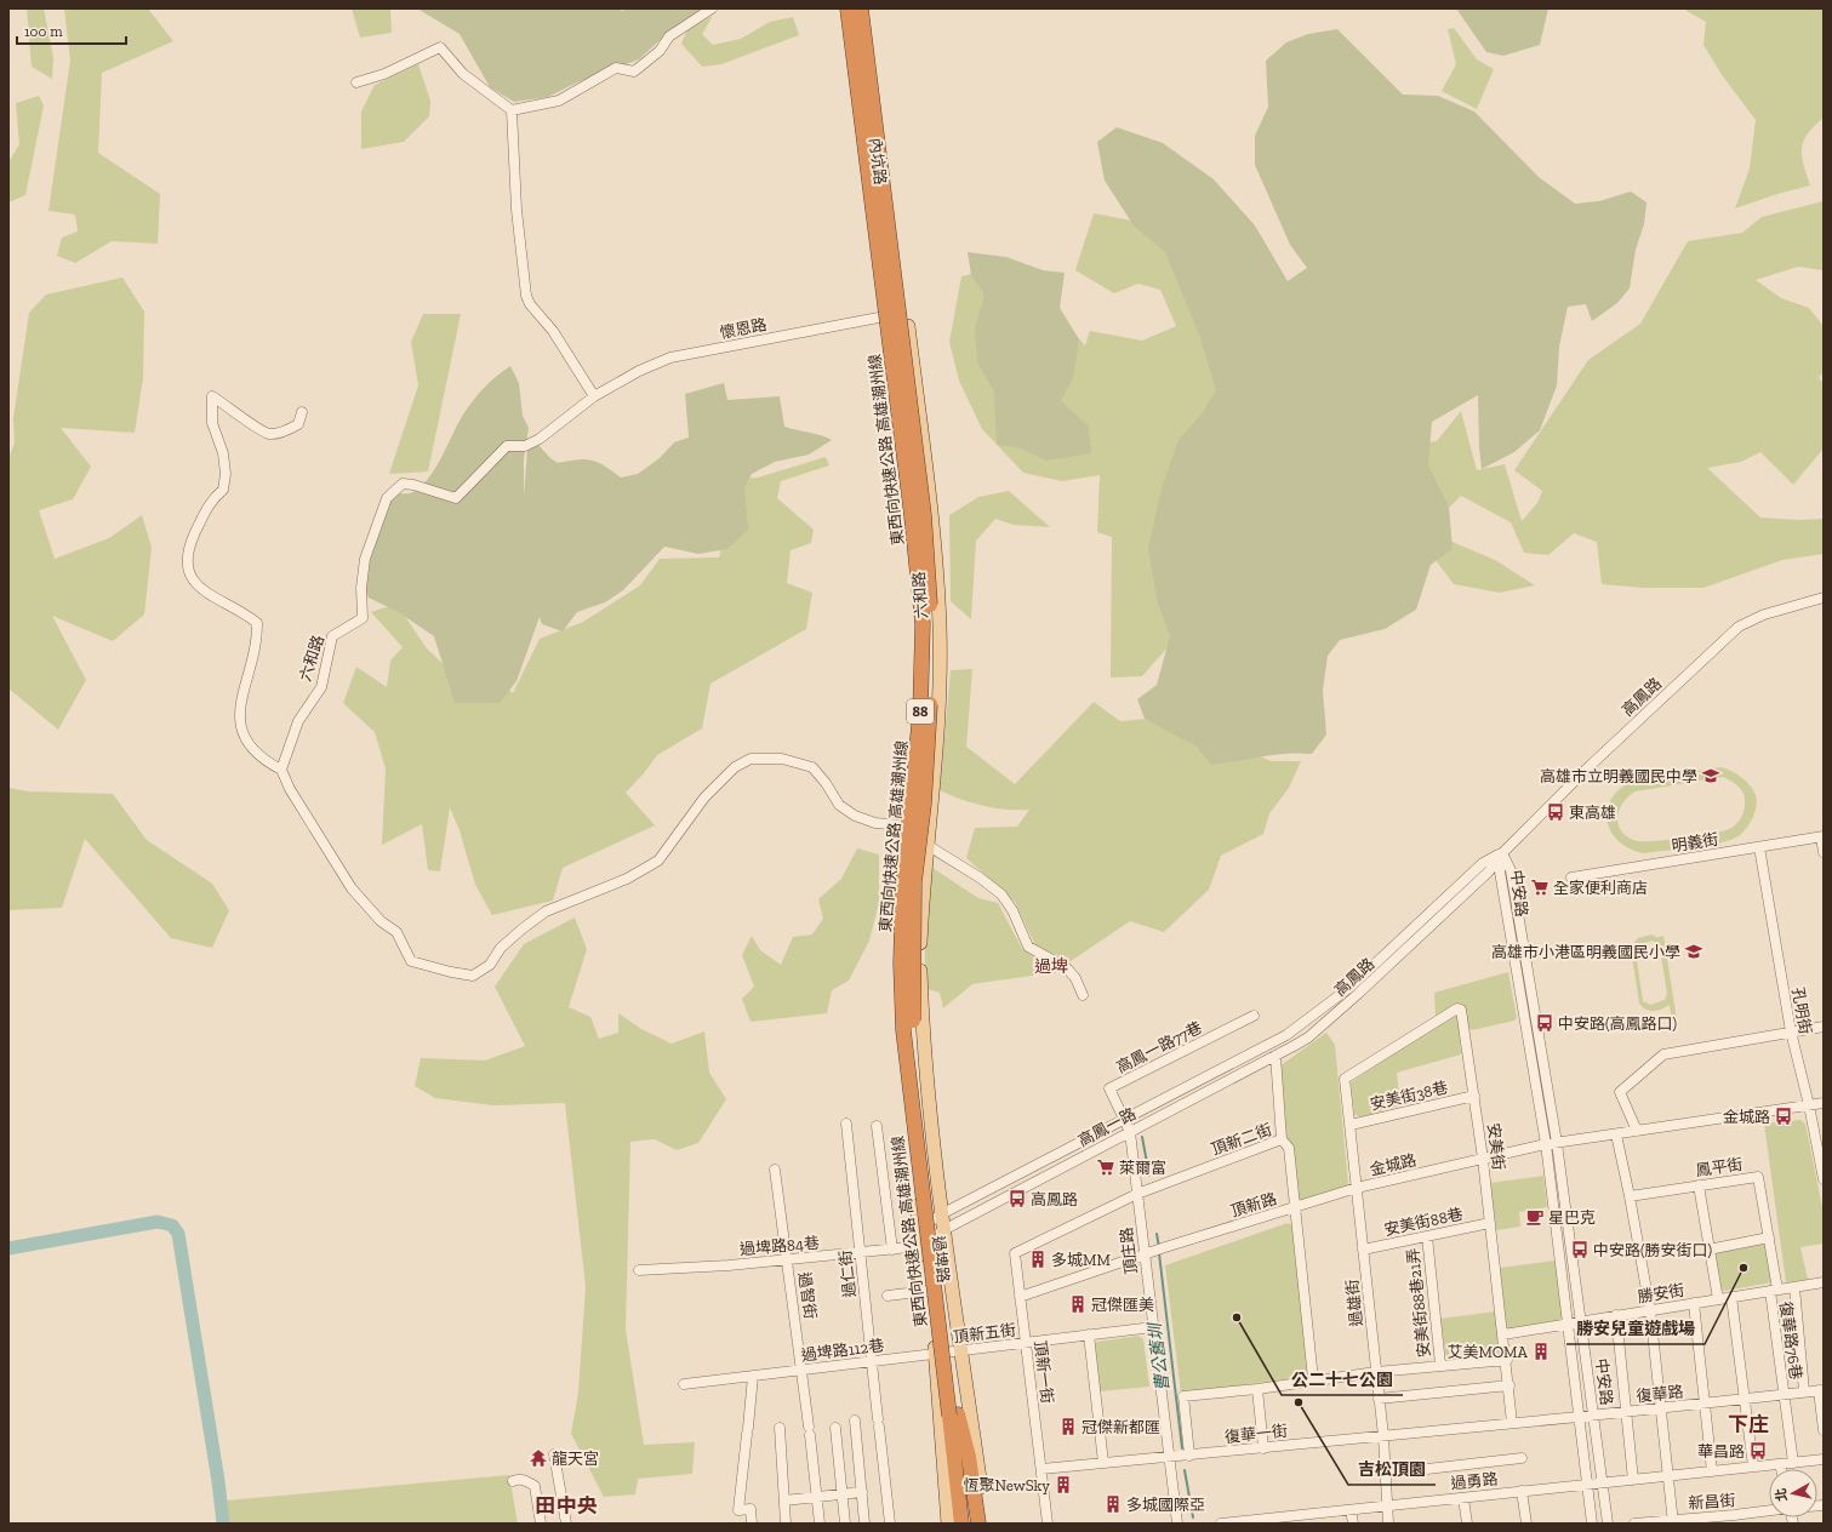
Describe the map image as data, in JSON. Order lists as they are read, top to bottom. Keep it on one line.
{"streets":{"highway":["東西向快速公路 高雄潮州線","88"],"main road":["內坑路","六和路","過埤路"],"street":["懷恩路","高鳳路","明義街","中安路","孔明街","高鳳一路77巷","安美街38巷","高鳳一路","頂新二街","安美街","金城路","鳳平街","頂新路","安美街88巷","過埤路84巷","頂庄路","過仁街","勝安街","過智街","過雄街","安美街88巷21弄","頂新五街","復華路76巷","過埤路112巷","頂新一街","復華路","復華一街","過勇路","新昌街"]},"crossings":[["內坑路","懷恩路"],["內坑路","六和路"],["懷恩路","六和路"],["六和路","過埤路"],["高鳳路","中安路"],["高鳳路","高鳳一路"],["明義街","孔明街"],["中安路","金城路"],["中安路","勝安街"],["中安路","復華路"],["中安路","過勇路"],["孔明街","金城路"],["高鳳一路77巷","高鳳一路"],["高鳳一路77巷","頂庄路"],["安美街38巷","安美街"],["安美街38巷","過雄街"],["高鳳一路","過埤路84巷"],["高鳳一路","頂庄路"],["高鳳一路","過埤路"],["頂新二街","頂新路"],["頂新二街","頂庄路"],["頂新二街","頂新一街"],["安美街","金城路"],["安美街","安美街88巷"],["安美街","勝安街"],["安美街","過雄街"],["安美街","復華路"],["金城路","頂新路"],["金城路","過雄街"],["鳳平街","勝安街"],["鳳平街","復華路76巷"],["頂新路","頂庄路"],["頂新路","過雄街"],["頂新路","頂新一街"],["安美街88巷","過雄街"],["安美街88巷","安美街88巷21弄"],["過埤路84巷","過埤路"],["過埤路84巷","過仁街"],["過埤路84巷","過智街"],["頂庄路","頂新五街"],["頂庄路","復華一街"],["過埤路","頂新五街"],["過埤路","過埤路112巷"],["過仁街","過埤路112巷"],["勝安街","復華路76巷"],["過智街","過埤路112巷"],["過雄街","復華一街"],["過雄街","過勇路"],["頂新五街","過埤路112巷"],["頂新五街","頂新一街"],["復華路76巷","復華路"],["頂新一街","復華一街"],["復華路","復華一街"]],"districts":["過埤","下庄","田中央"],"water":["曹公舊圳"],"places":{"school or university":["高雄市立明義國民中學","高雄市小港區明義國民小學"],"bus stop":["東高雄","中安路(高鳳路口)","金城路","高鳳路","中安路(勝安街口)","華昌路"],"supermarket":["全家便利商店","萊爾富"],"cafe":["星巴克"],"building":["多城MM","冠傑匯美","艾美MOMA","冠傑新都匯","恆聚NewSky","多城國際亞"],"other":["勝安兒童遊戲場","公二十七公園","吉松頂園"],"temple":["龍天宮"]},"scale_bar":"100 m","north":"left"}
